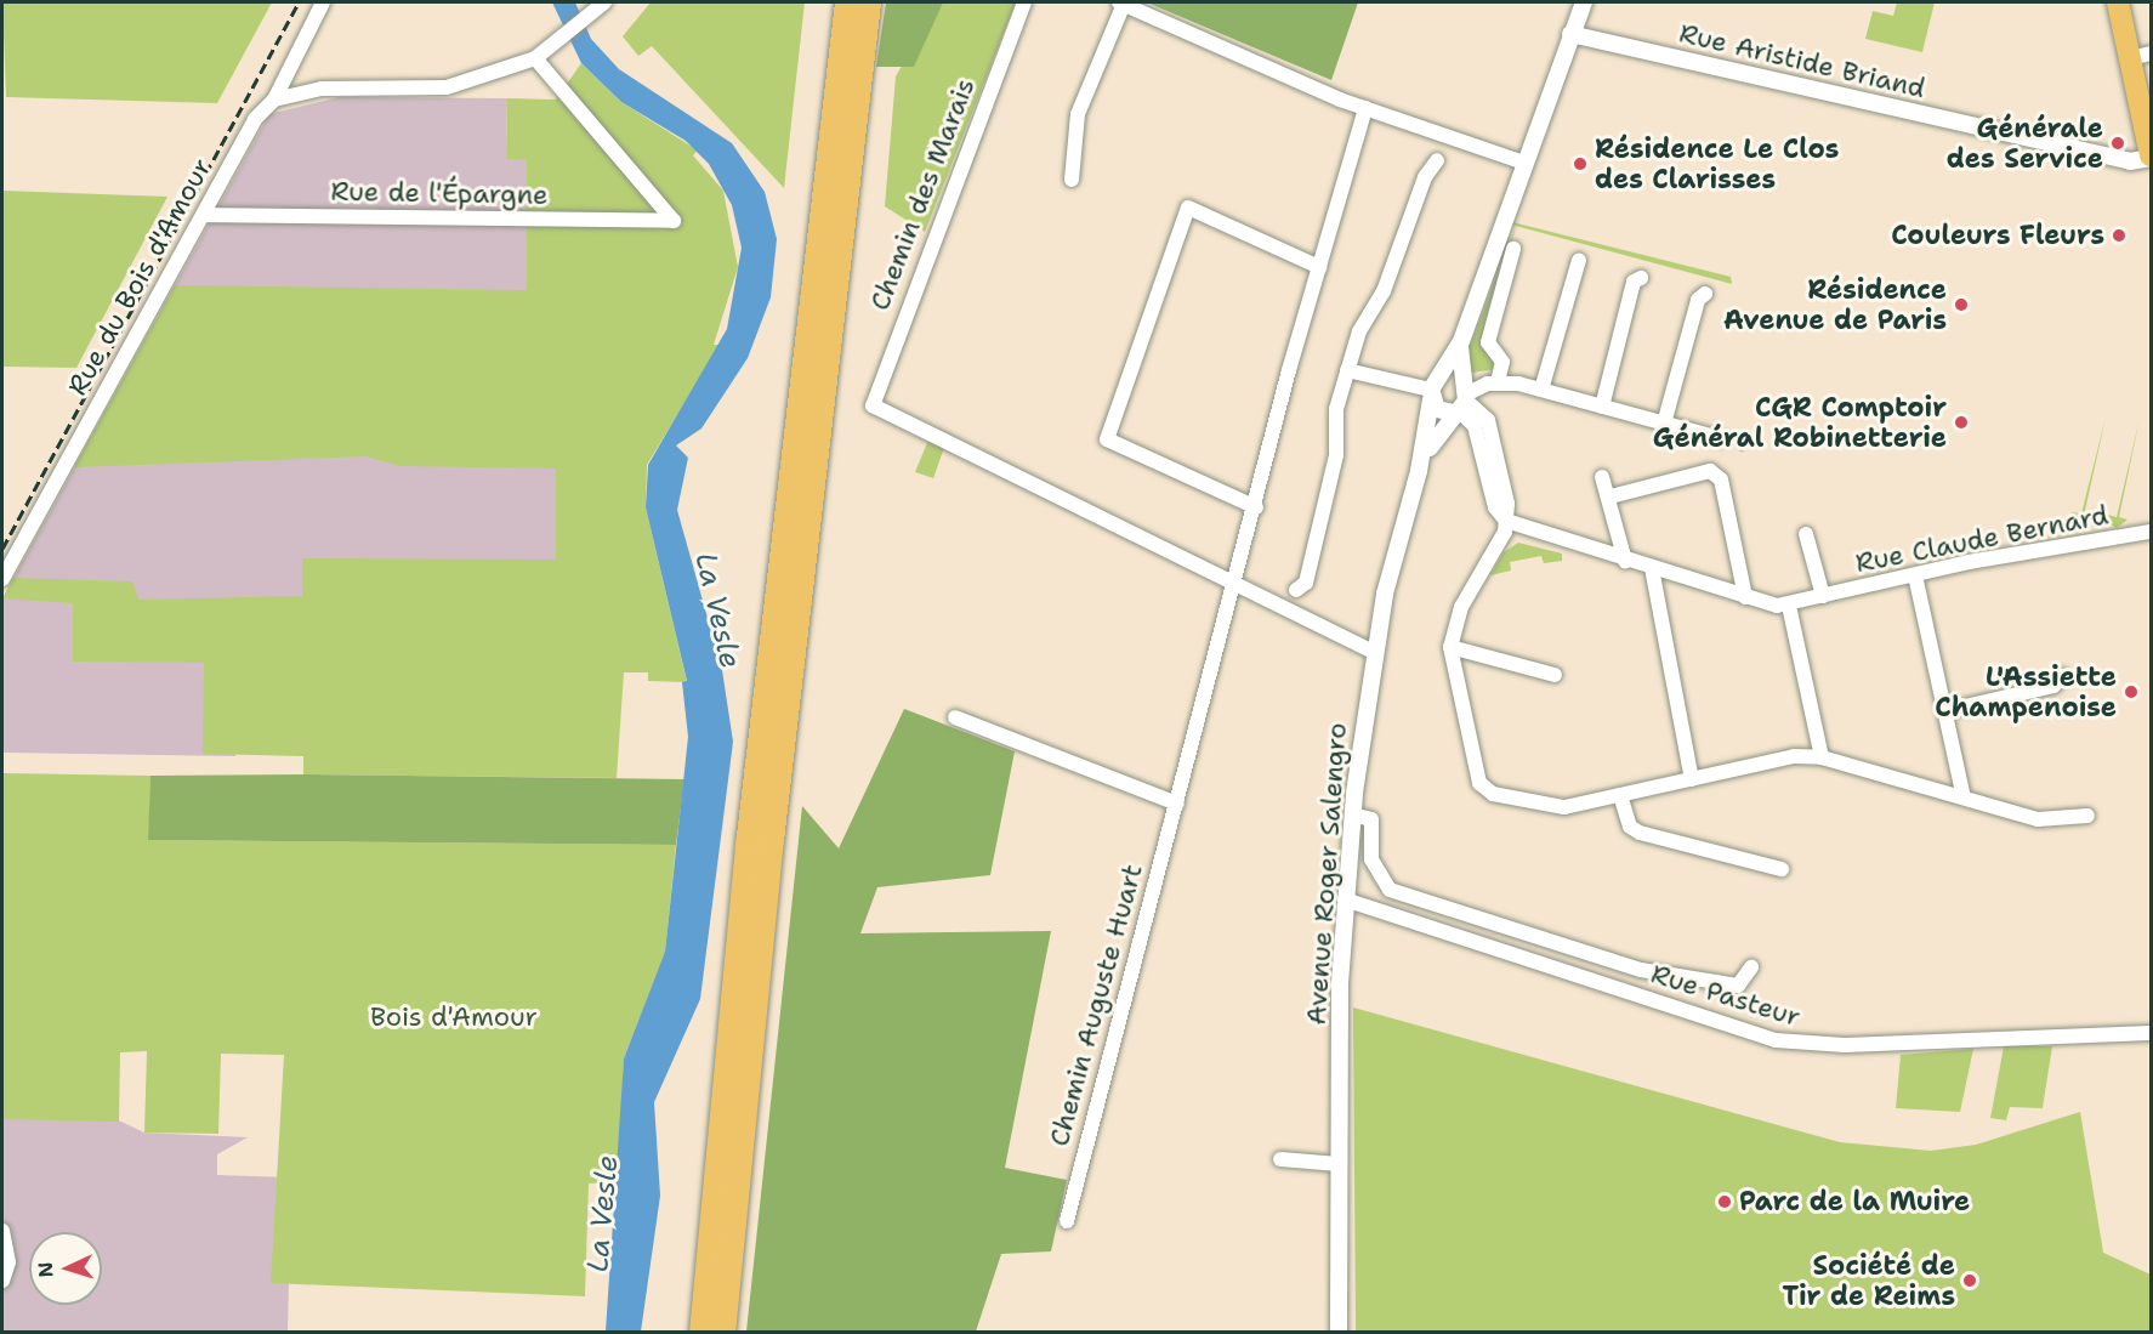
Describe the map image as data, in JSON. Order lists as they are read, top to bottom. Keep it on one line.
{"streets":{"street":["Rue Aristide Briand","Rue de l'Épargne","Chemin des Marais","Rue du Bois d'Amour","Rue Claude Bernard","Avenue Roger Salengro","Rue Pasteur","Chemin Auguste Huart"]},"crossings":[["Rue Aristide Briand","Avenue Roger Salengro"],["Rue de l'Épargne","Rue du Bois d'Amour"],["Chemin des Marais","Chemin Auguste Huart"],["Avenue Roger Salengro","Rue Pasteur"]],"water":["La Vesle"],"parks":["Bois d'Amour"],"places":["Générale des Service","Résidence Le Clos des Clarisses","Couleurs Fleurs","Résidence Avenue de Paris","CGR Comptoir Général Robinetterie","L'Assiette Champenoise","Parc de la Muire","Société de Tir de Reims"],"north":"left"}
